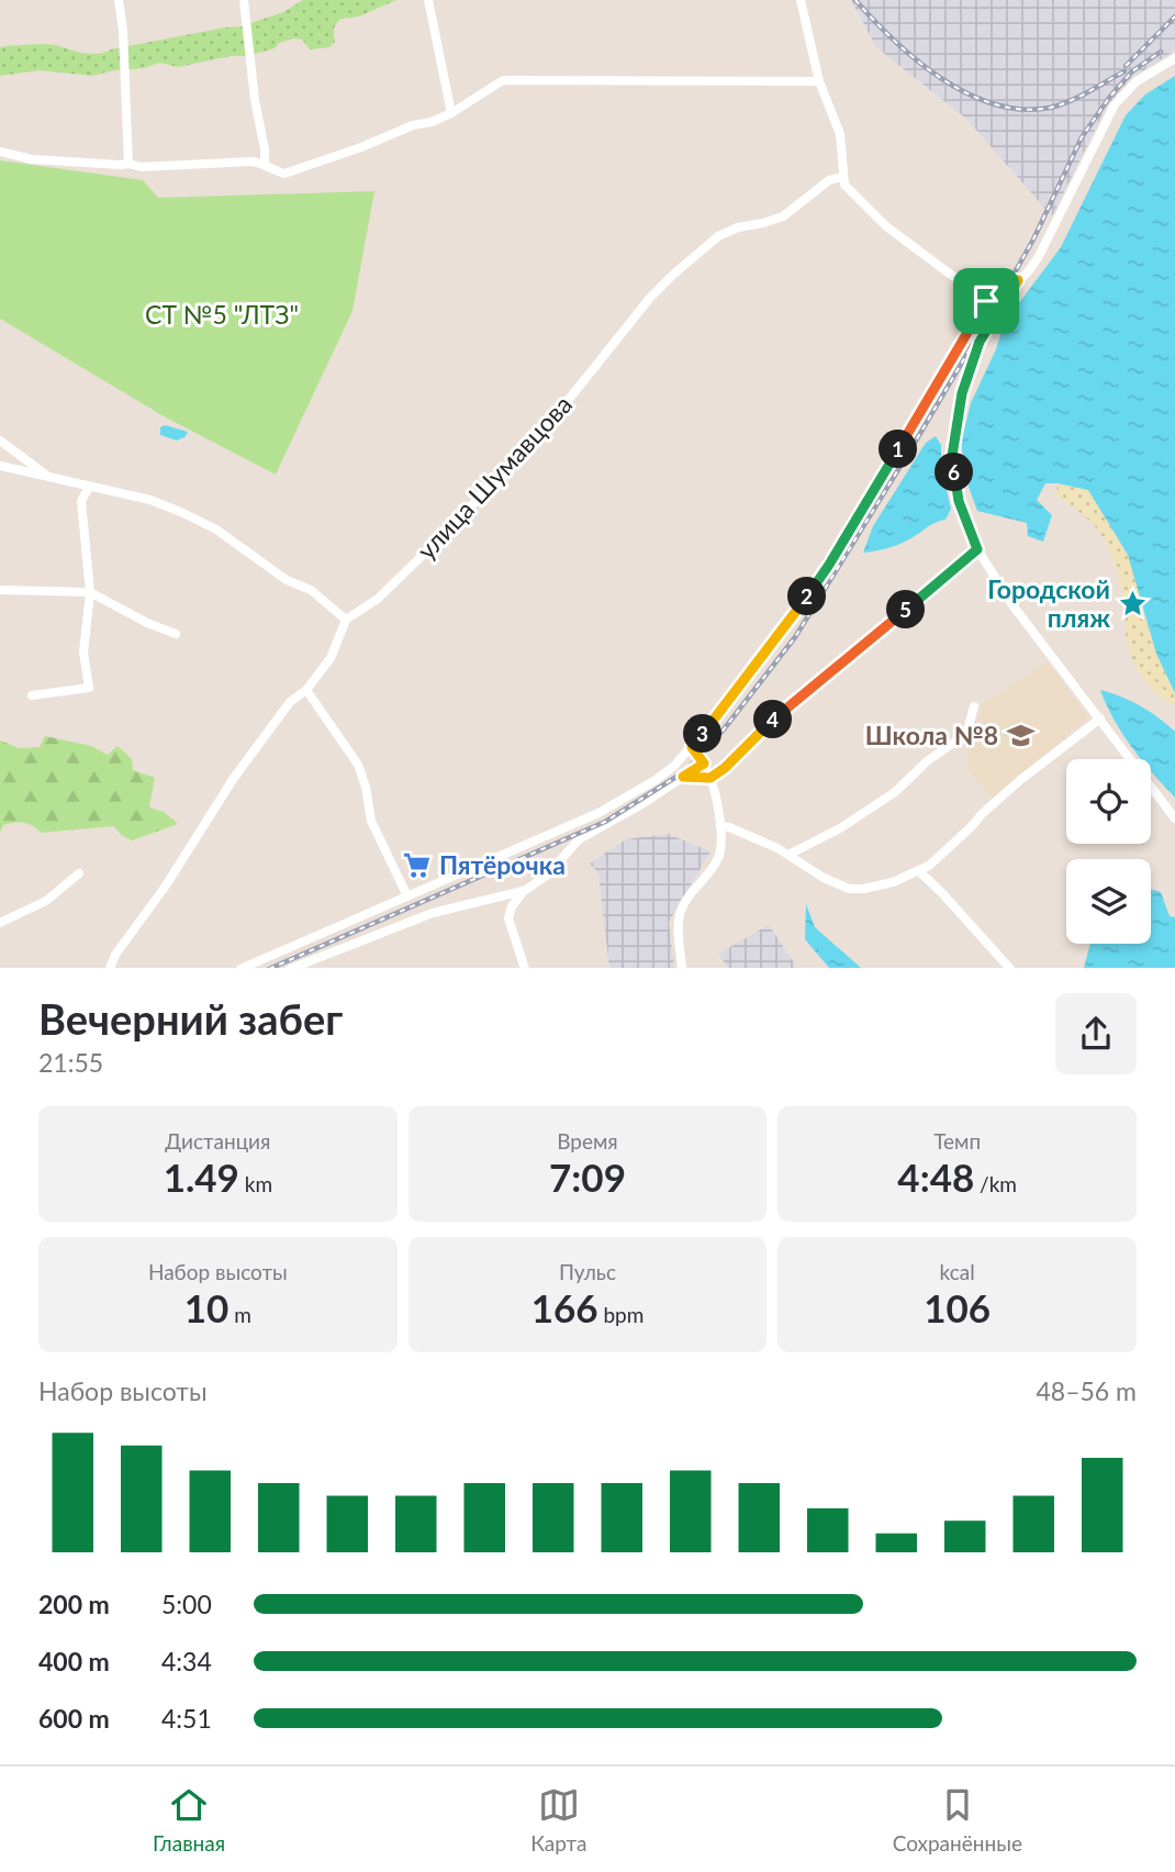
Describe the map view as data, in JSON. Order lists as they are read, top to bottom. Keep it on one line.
{"streets":{"street":["улица Шумавцова"]},"parks":["СТ №5 \"ЛТЗ\""],"places":{"place":["Городской пляж"],"school or university":["Школа №8"],"supermarket":["Пятёрочка"]},"page":{"pins":["1","6","2","5","4","3"],"heading":["Вечерний забег","21:55"],"stats":[["Дистанция","1.49 km"],["Время","7:09"],["Темп","4:48 /km"],["Набор высоты","10 m"],["Пульс","166 bpm"],["kcal","106"]],"chart":["Набор высоты","48–56 m"],"list":[{"name":"200 m","note":"5:00"},{"name":"400 m","note":"4:34"},{"name":"600 m","note":"4:51"}],"tabs":["Главная","Карта","Сохранённые"]}}
